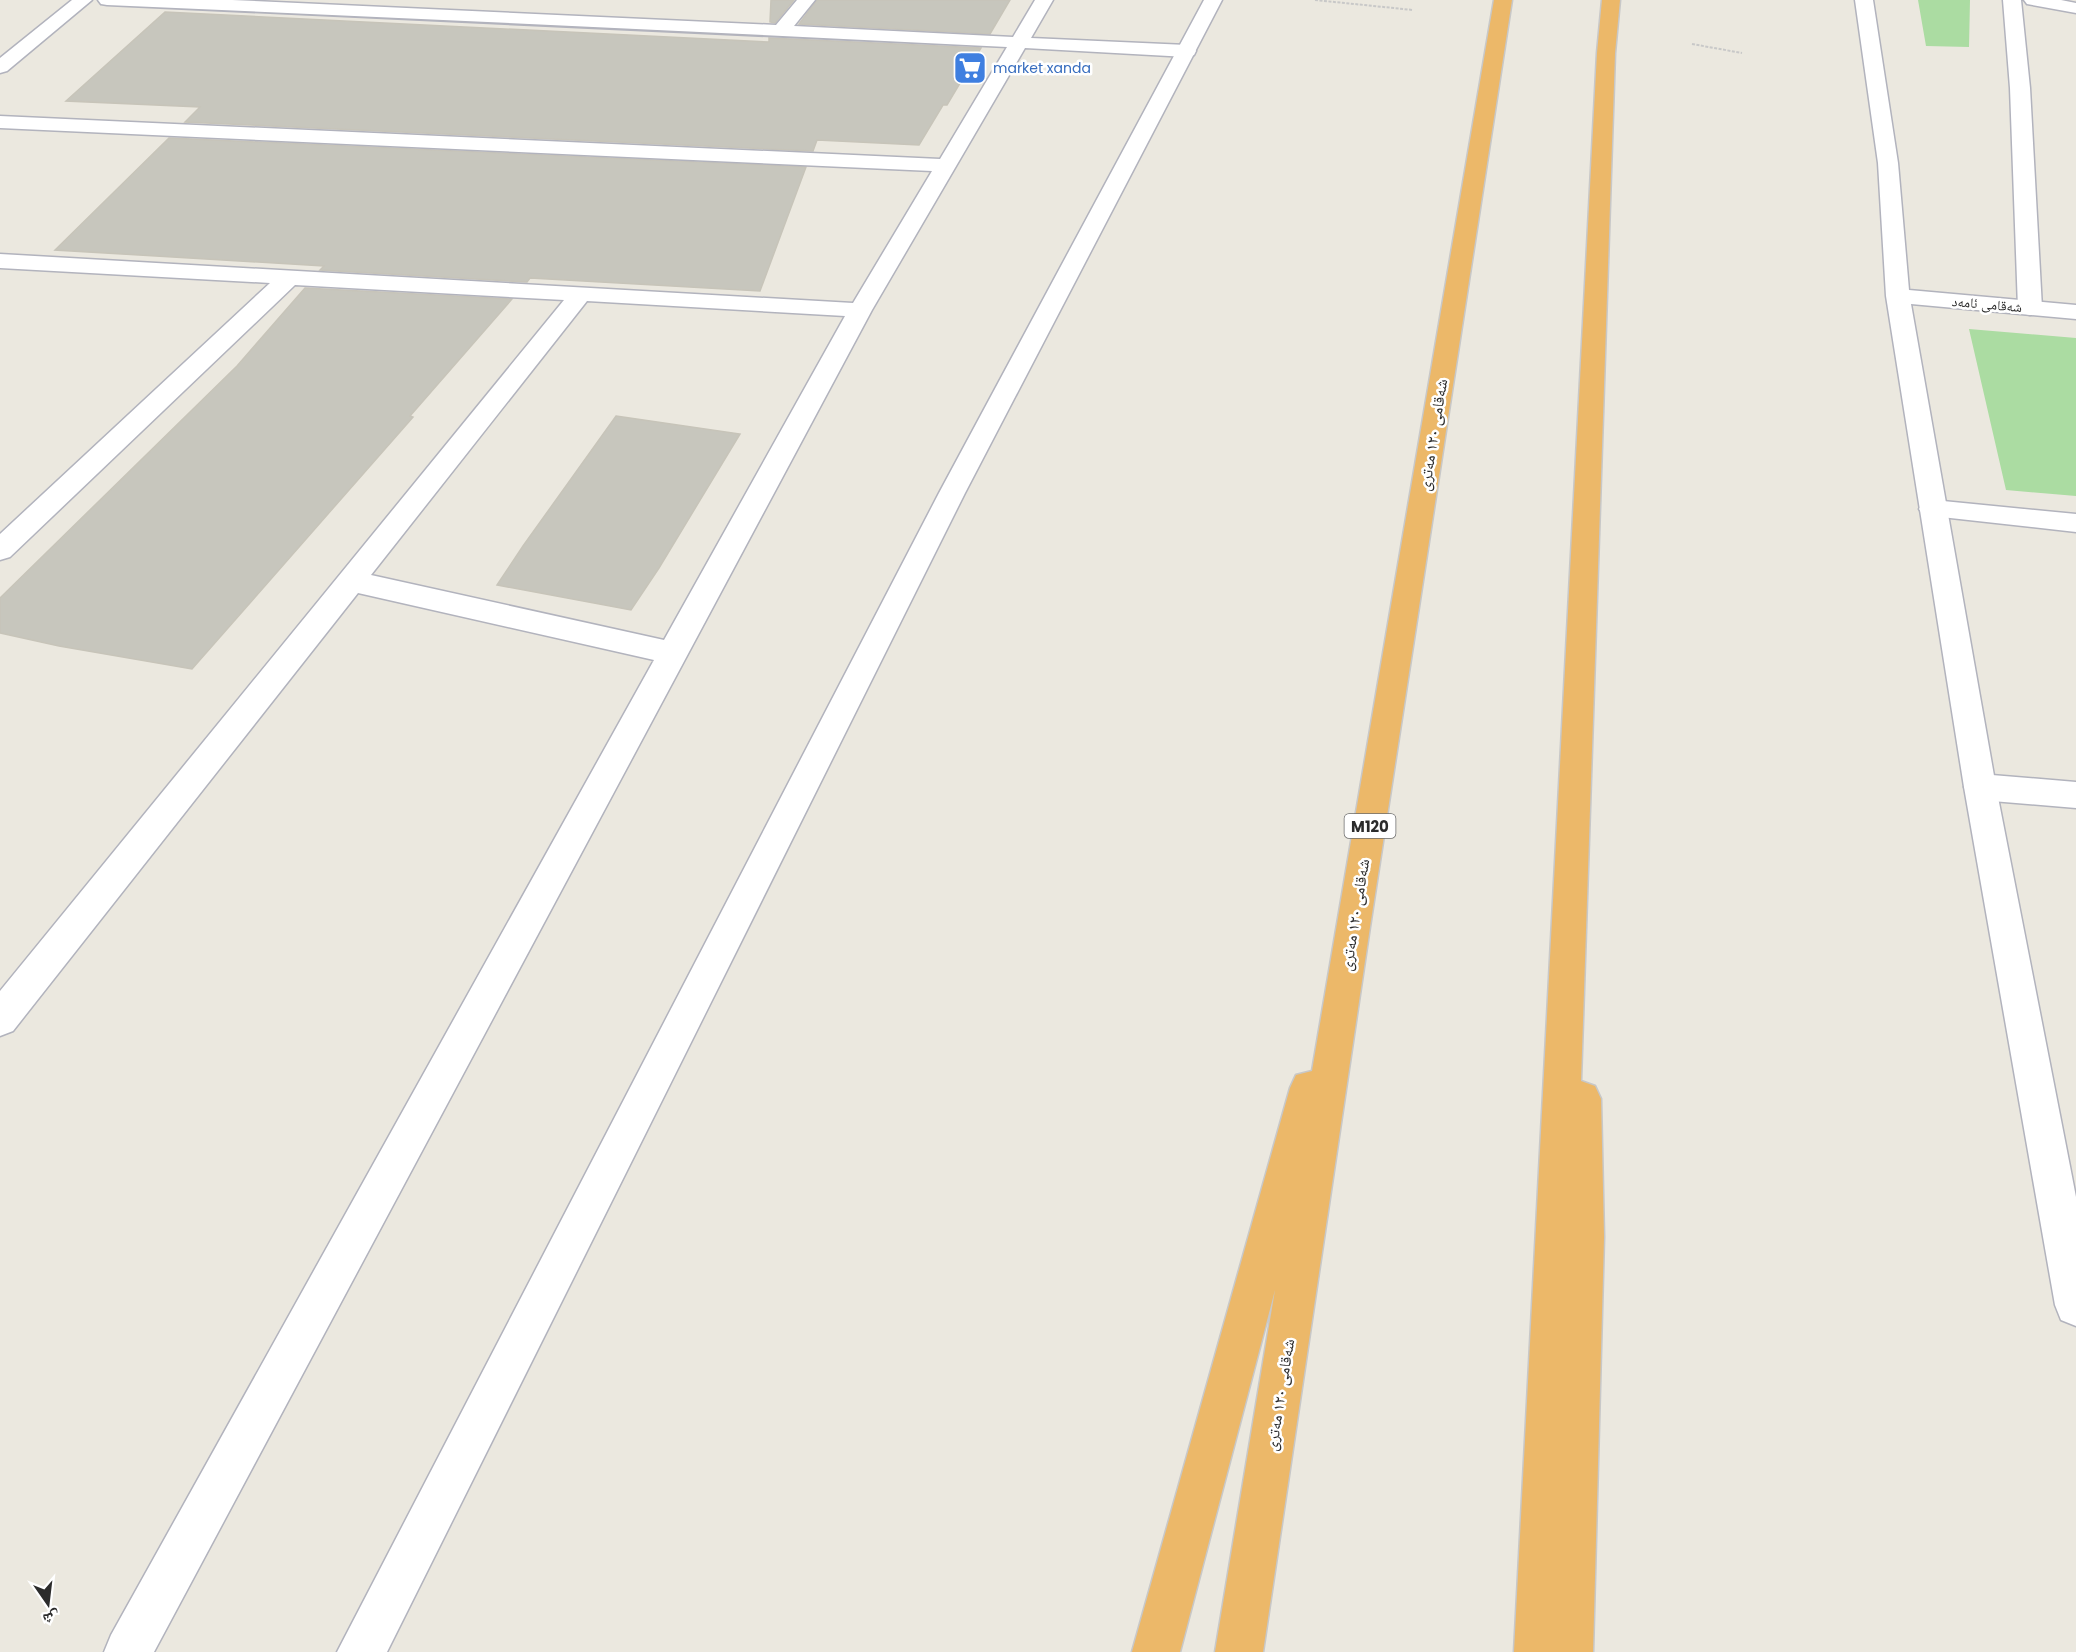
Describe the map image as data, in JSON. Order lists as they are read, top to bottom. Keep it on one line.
{"streets":{"highway":["شەقامی ١٢٠ مەتری","M120"],"street":["شەقامی ئامەد"]},"places":{"supermarket":["market xanda"]},"north":"bottom"}
